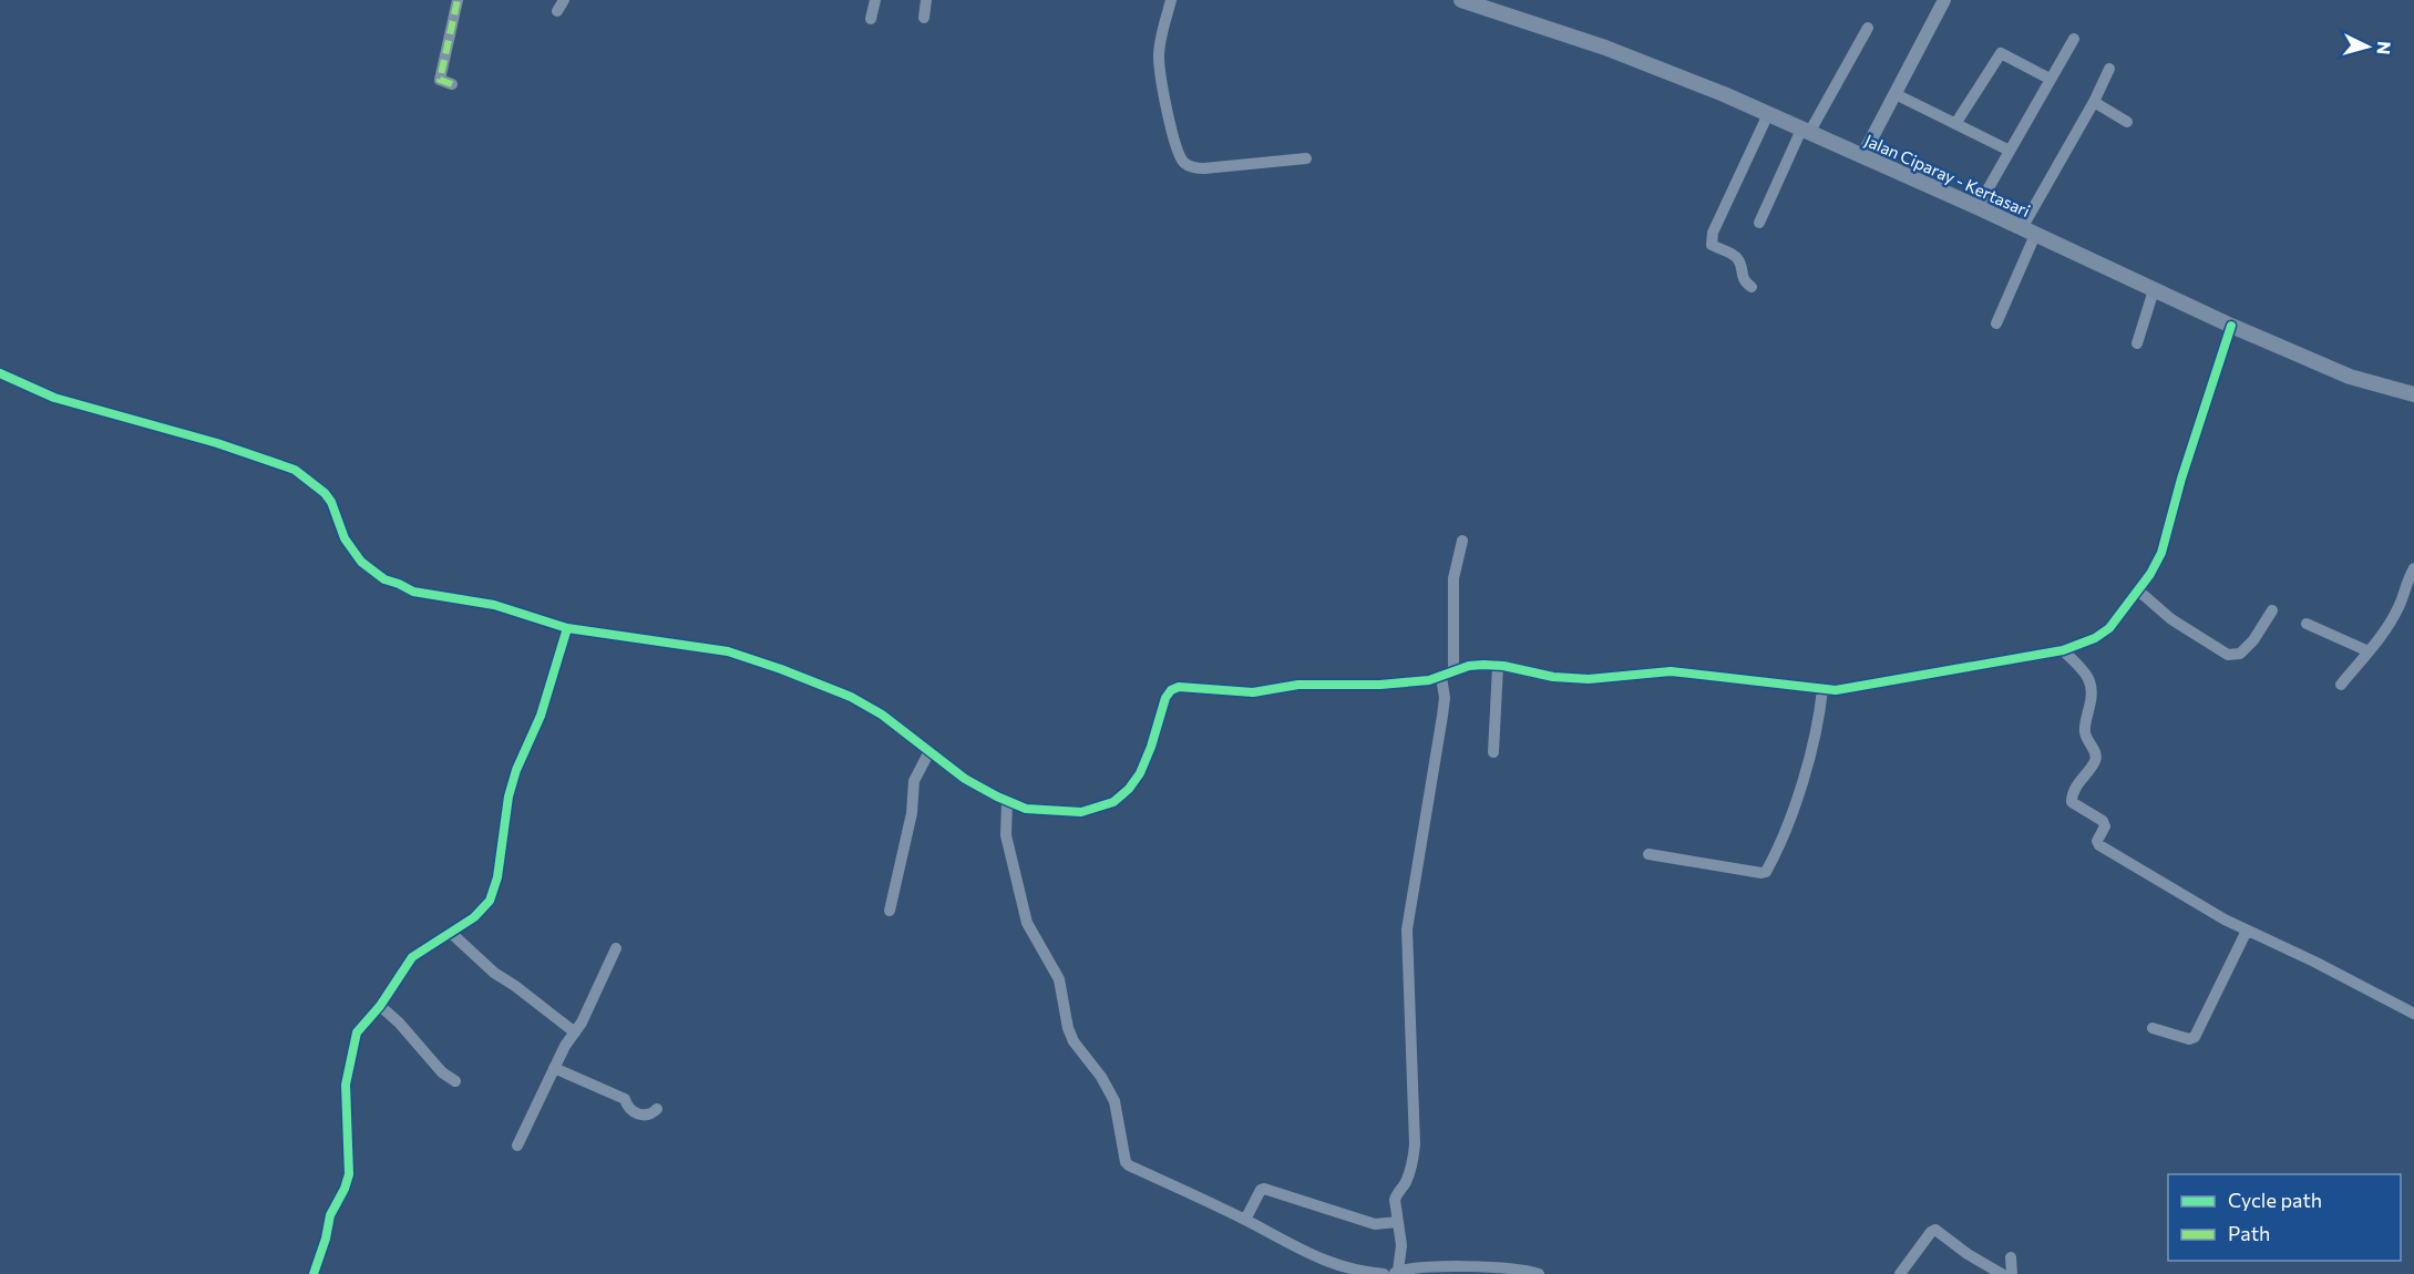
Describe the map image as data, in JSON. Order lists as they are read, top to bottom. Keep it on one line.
{"streets":{"main road":["Jalan Ciparay - Kertasari"]},"legend":["Cycle path","Path"],"north":"right"}
